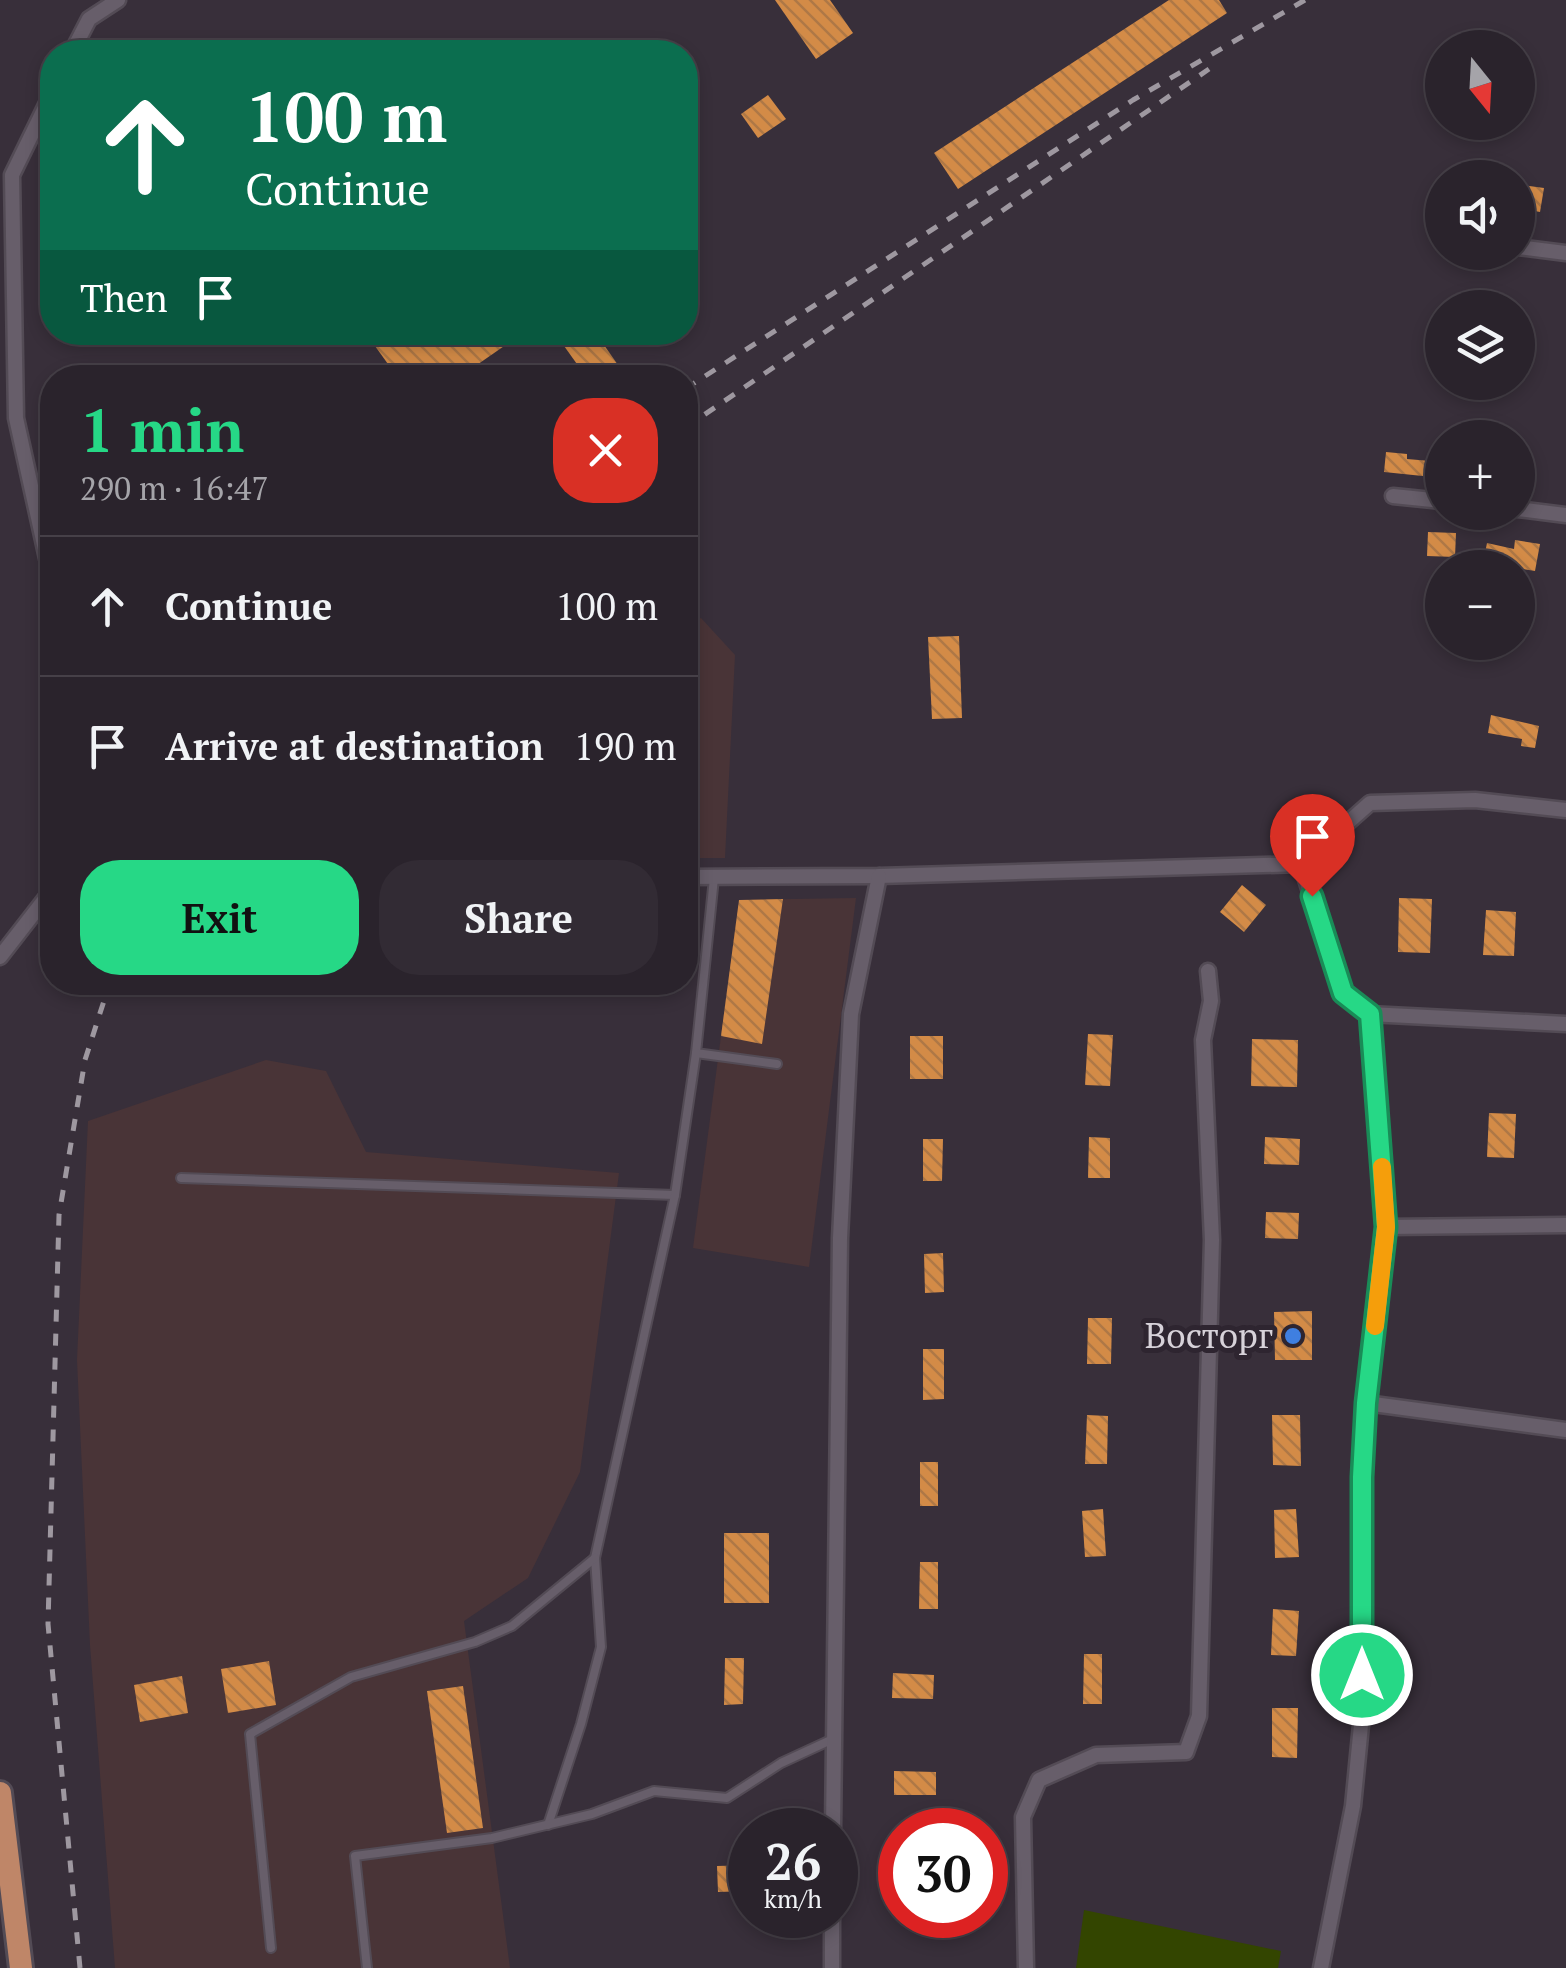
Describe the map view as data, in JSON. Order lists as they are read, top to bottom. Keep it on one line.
{"places":["Восторг"],"north":"bottom","page":{"map_buttons":["+","−"],"turn":["100 m","Continue"],"then":"Then","heading":["1 min","290 m · 16:47"],"list":[{"name":"Continue","value":"100 m"},{"name":"Arrive at destination","value":"190 m"}],"buttons":["Exit","Share"],"speed":"26 km/h","limit":"30"}}
